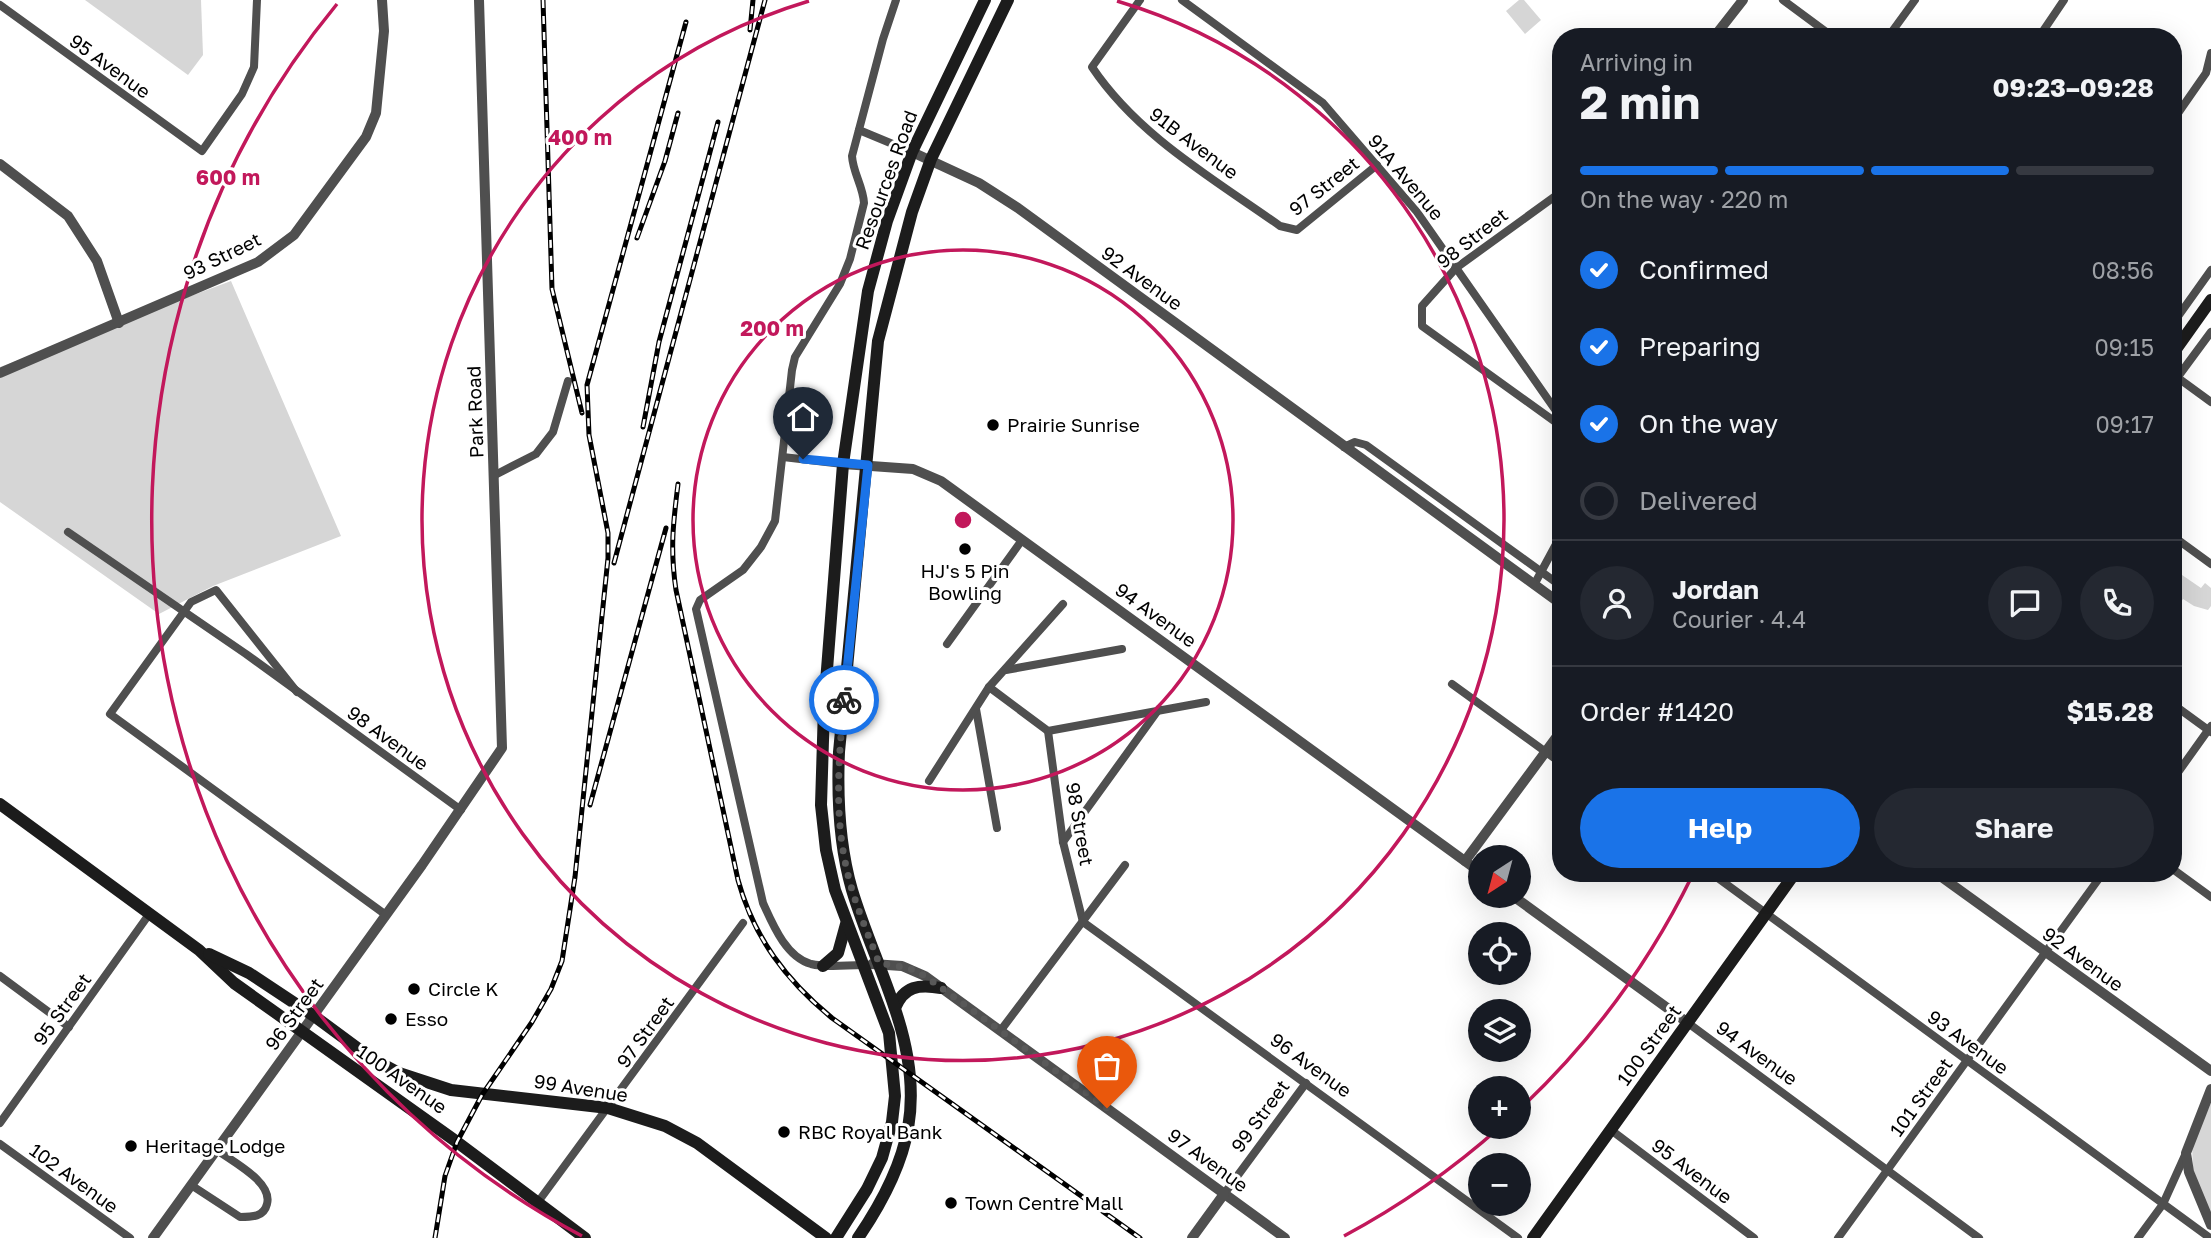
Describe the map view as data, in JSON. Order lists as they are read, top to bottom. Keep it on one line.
{"streets":{"main road":["Resources Road","100 Street","100 Avenue","99 Avenue"],"street":["95 Avenue","91B Avenue","91A Avenue","97 Street","98 Street","93 Street","92 Avenue","Park Road","94 Avenue","98 Avenue","95 Street","96 Street","93 Avenue","96 Avenue","101 Street","99 Street","97 Avenue","102 Avenue"]},"crossings":[["95 Avenue","100 Street"],["91B Avenue","97 Street"],["91A Avenue","97 Street"],["91A Avenue","98 Street"],["Resources Road","92 Avenue"],["Resources Road","94 Avenue"],["Resources Road","97 Avenue"],["97 Street","100 Avenue"],["97 Street","99 Avenue"],["98 Street","96 Avenue"],["98 Street","97 Avenue"],["92 Avenue","101 Street"],["Park Road","98 Avenue"],["Park Road","96 Street"],["94 Avenue","100 Street"],["94 Avenue","101 Street"],["98 Avenue","96 Street"],["95 Street","100 Avenue"],["96 Street","100 Avenue"],["96 Street","99 Avenue"],["93 Avenue","100 Street"],["93 Avenue","101 Street"],["96 Avenue","99 Street"],["100 Avenue","99 Avenue"],["99 Street","97 Avenue"]],"places":["Prairie Sunrise","HJ's 5 Pin Bowling","Circle K","Esso","RBC Royal Bank","Heritage Lodge","Town Centre Mall"],"north":"bottom left","page":{"heading":["2 min","Arriving in","09:23–09:28"],"panel":["Jordan","Courier · 4.4","Order #1420","$15.28"],"bar":"On the way · 220 m","list":[["Confirmed","08:56"],["Preparing","09:15"],["On the way","09:17"],"Delivered"],"buttons":["Help","Share"],"map_buttons":["+","−"]},"rings":["400 m","600 m","200 m"]}
